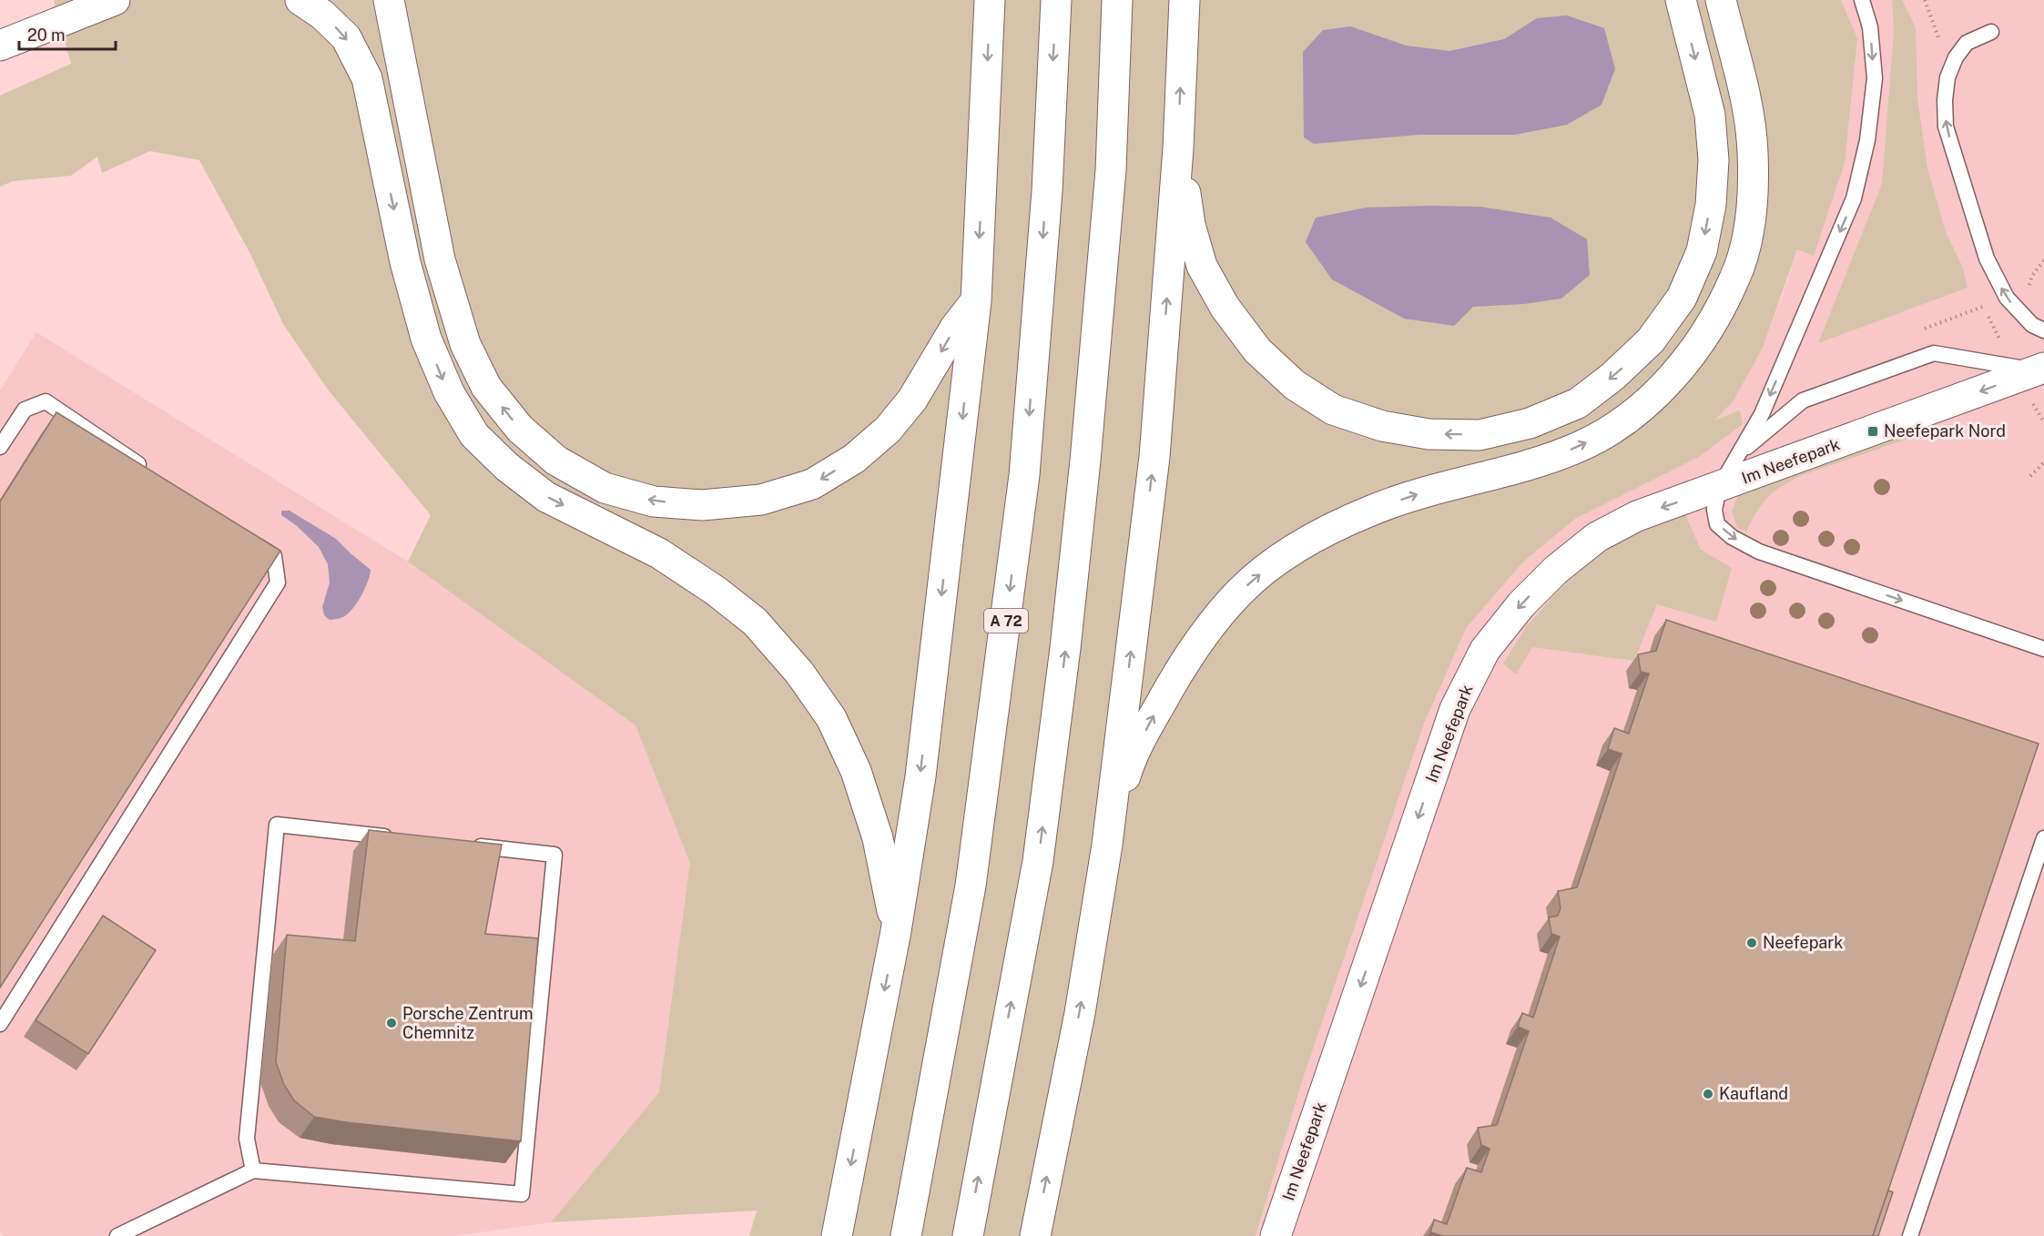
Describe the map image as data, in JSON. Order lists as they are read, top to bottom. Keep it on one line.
{"streets":{"main road":["Im Neefepark","A 72"]},"one_way":["Im Neefepark"],"places":{"transit":["Neefepark Nord"],"other":["Neefepark","Porsche Zentrum Chemnitz","Kaufland"]},"scale_bar":"20 m"}
